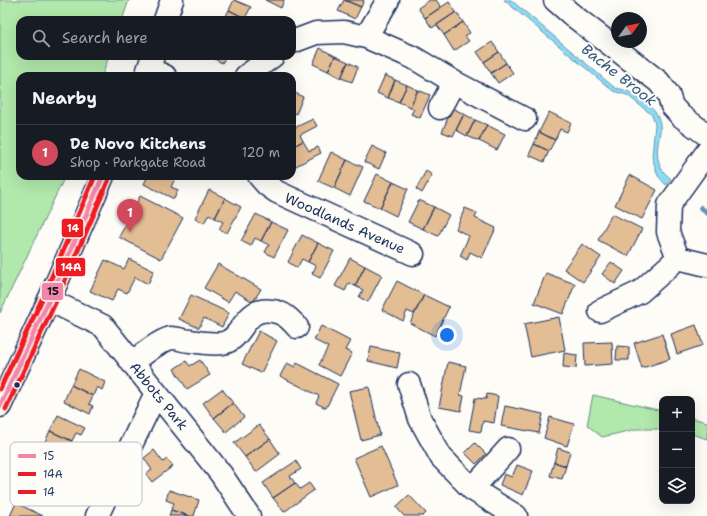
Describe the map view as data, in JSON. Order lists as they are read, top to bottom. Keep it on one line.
{"streets":{"street":["Woodlands Avenue","Abbots Park"]},"water":["Bache Brook"],"lines":["transit line 15","transit line 14A","transit line 14"],"legend":["15","14A","14"],"north":"top right","page":{"search":"Search here","heading":"Nearby","list":[{"mark":"1","name":"De Novo Kitchens","note":"Shop · Parkgate Road","value":"120 m"}],"pins":"1","map_buttons":["+","−"]}}
